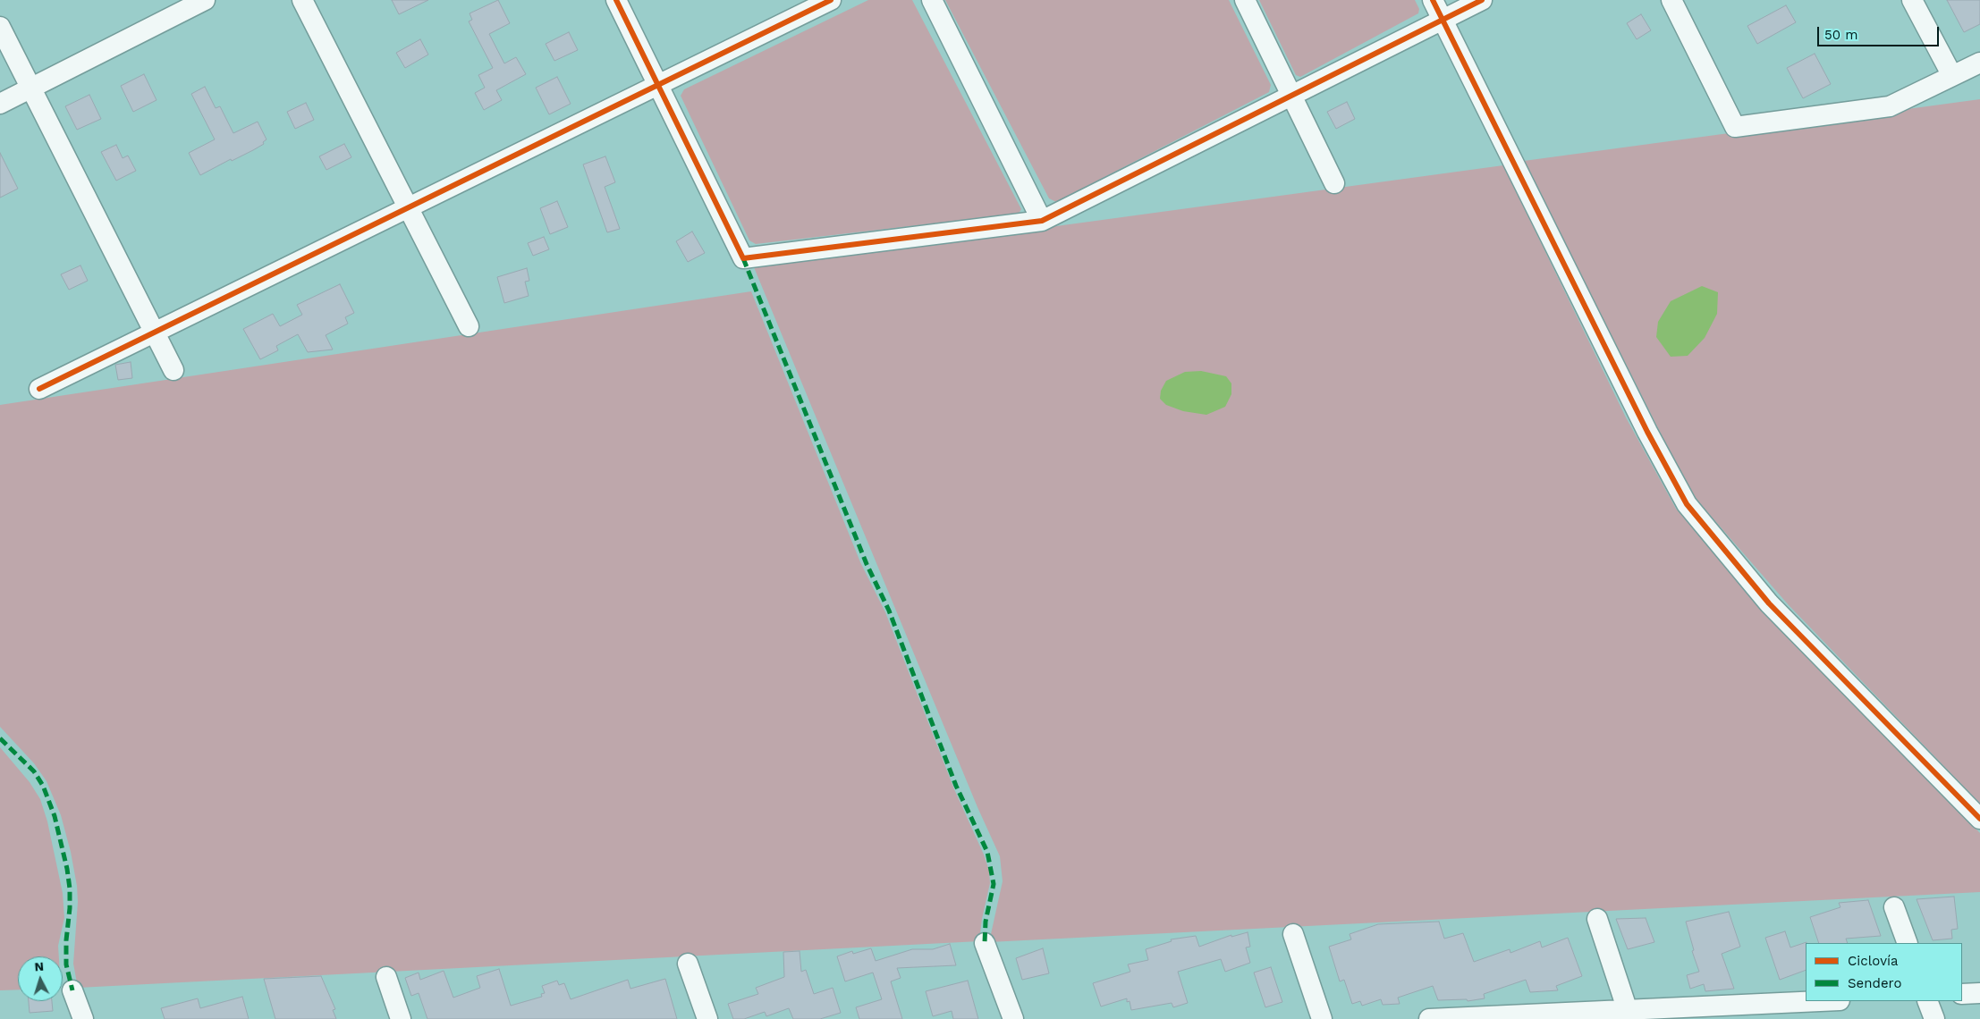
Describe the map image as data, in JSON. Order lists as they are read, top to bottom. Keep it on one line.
{"legend":["Ciclovía","Sendero"],"scale_bar":"50 m","north":"top"}
